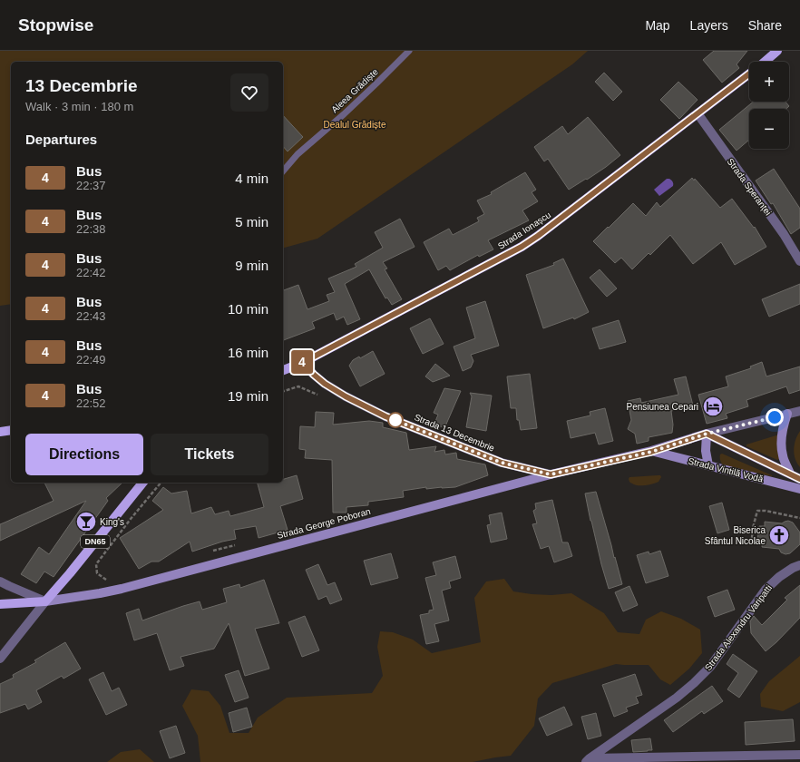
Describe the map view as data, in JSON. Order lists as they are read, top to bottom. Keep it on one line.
{"streets":{"main road":["Strada Ionașcu","Strada Vintilă Vodă","Strada George Poboran","DN65"],"street":["Strada Speranței","Strada 13 Decembrie","Strada Alexandru Varipatti"],"lane":["Aleea Grădiște"]},"crossings":[["Strada Speranței","Strada Ionașcu"],["Strada Ionașcu","Strada 13 Decembrie"],["Strada 13 Decembrie","Strada George Poboran"],["Strada Vintilă Vodă","Strada George Poboran"],["Strada George Poboran","DN65"]],"parks":["Dealul Grădiște"],"places":{"hotel":["Pensiunea Cepari"],"bar":["King's"],"church":["Biserica Sfântul Nicolae"]},"lines":["bus line 4"],"page":{"header":"Stopwise","nav":["Map","Layers","Share"],"on_map":"4","map_buttons":["+","−"],"heading":[["13 Decembrie","Walk · 3 min · 180 m"],"Departures"],"list":[{"mark":"4","name":"Bus","note":"22:37","value":"4 min"},{"mark":"4","name":"Bus","note":"22:38","value":"5 min"},{"mark":"4","name":"Bus","note":"22:42","value":"9 min"},{"mark":"4","name":"Bus","note":"22:43","value":"10 min"},{"mark":"4","name":"Bus","note":"22:49","value":"16 min"},{"mark":"4","name":"Bus","note":"22:52","value":"19 min"}],"buttons":["Directions","Tickets"]}}
